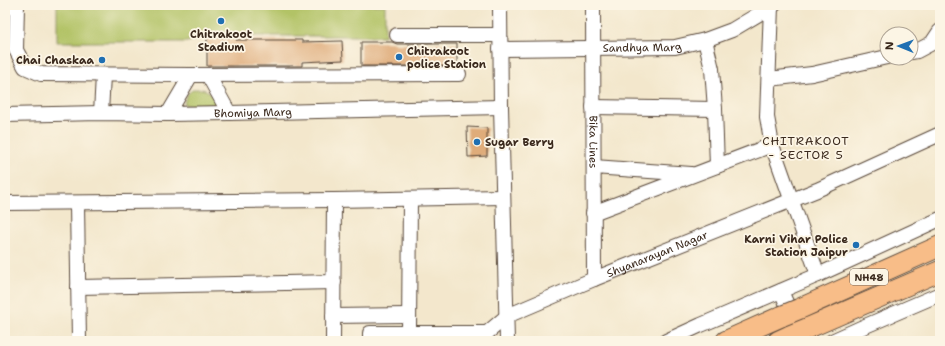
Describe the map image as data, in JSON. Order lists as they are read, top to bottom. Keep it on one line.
{"streets":{"highway":["NH48"],"street":["Sandhya Marg","Bhomiya Marg","Bika Lines","Shyanarayan Nagar"]},"crossings":[["Sandhya Marg","Bika Lines"],["Bika Lines","Shyanarayan Nagar"]],"districts":["CHITRAKOOT - SECTOR 5"],"places":["Chitrakoot Stadium","Chitrakoot police Station","Chai Chaskaa","Sugar Berry","Karni Vihar Police Station Jaipur"],"north":"left"}
